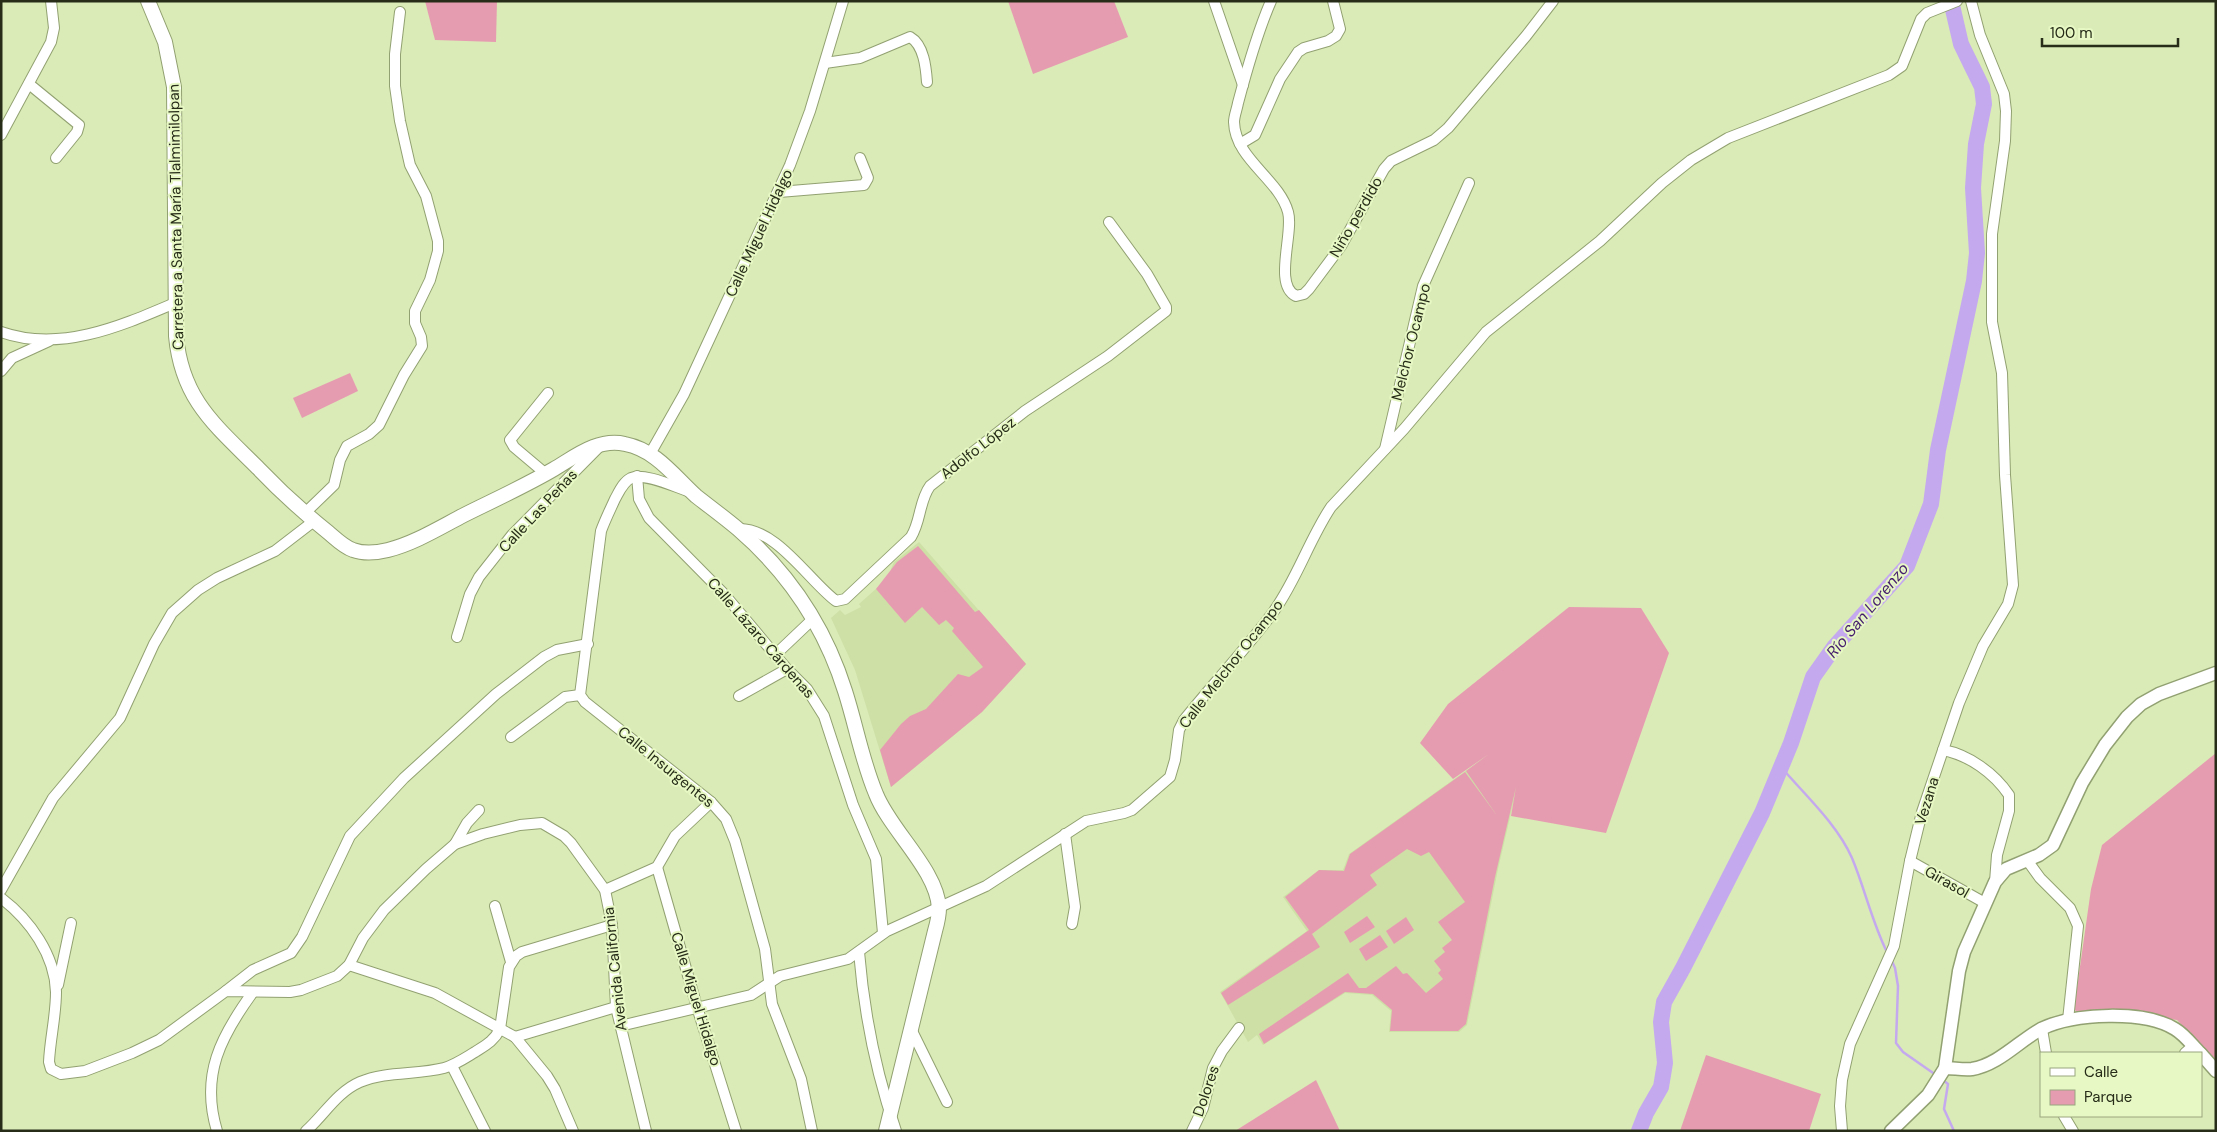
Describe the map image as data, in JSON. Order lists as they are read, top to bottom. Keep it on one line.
{"streets":{"main road":["Carretera a Santa María Tlalmimilolpan"],"street":["Niño perdido","Calle Miguel Hidalgo","Melchor Ocampo","Adolfo López","Calle Las Peñas","Calle Lázaro Cárdenas","Calle Melchor Ocampo","Calle Insurgentes","Vezana","Girasol","Avenida California","Dolores"]},"crossings":[["Carretera a Santa María Tlalmimilolpan","Calle Miguel Hidalgo"],["Carretera a Santa María Tlalmimilolpan","Adolfo López"],["Carretera a Santa María Tlalmimilolpan","Calle Las Peñas"],["Carretera a Santa María Tlalmimilolpan","Calle Melchor Ocampo"],["Calle Miguel Hidalgo","Calle Melchor Ocampo"],["Melchor Ocampo","Calle Melchor Ocampo"],["Calle Lázaro Cárdenas","Calle Melchor Ocampo"],["Calle Melchor Ocampo","Calle Insurgentes"],["Calle Melchor Ocampo","Avenida California"],["Vezana","Girasol"]],"water":["Río San Lorenzo"],"legend":["Calle","Parque"],"scale_bar":"100 m"}
